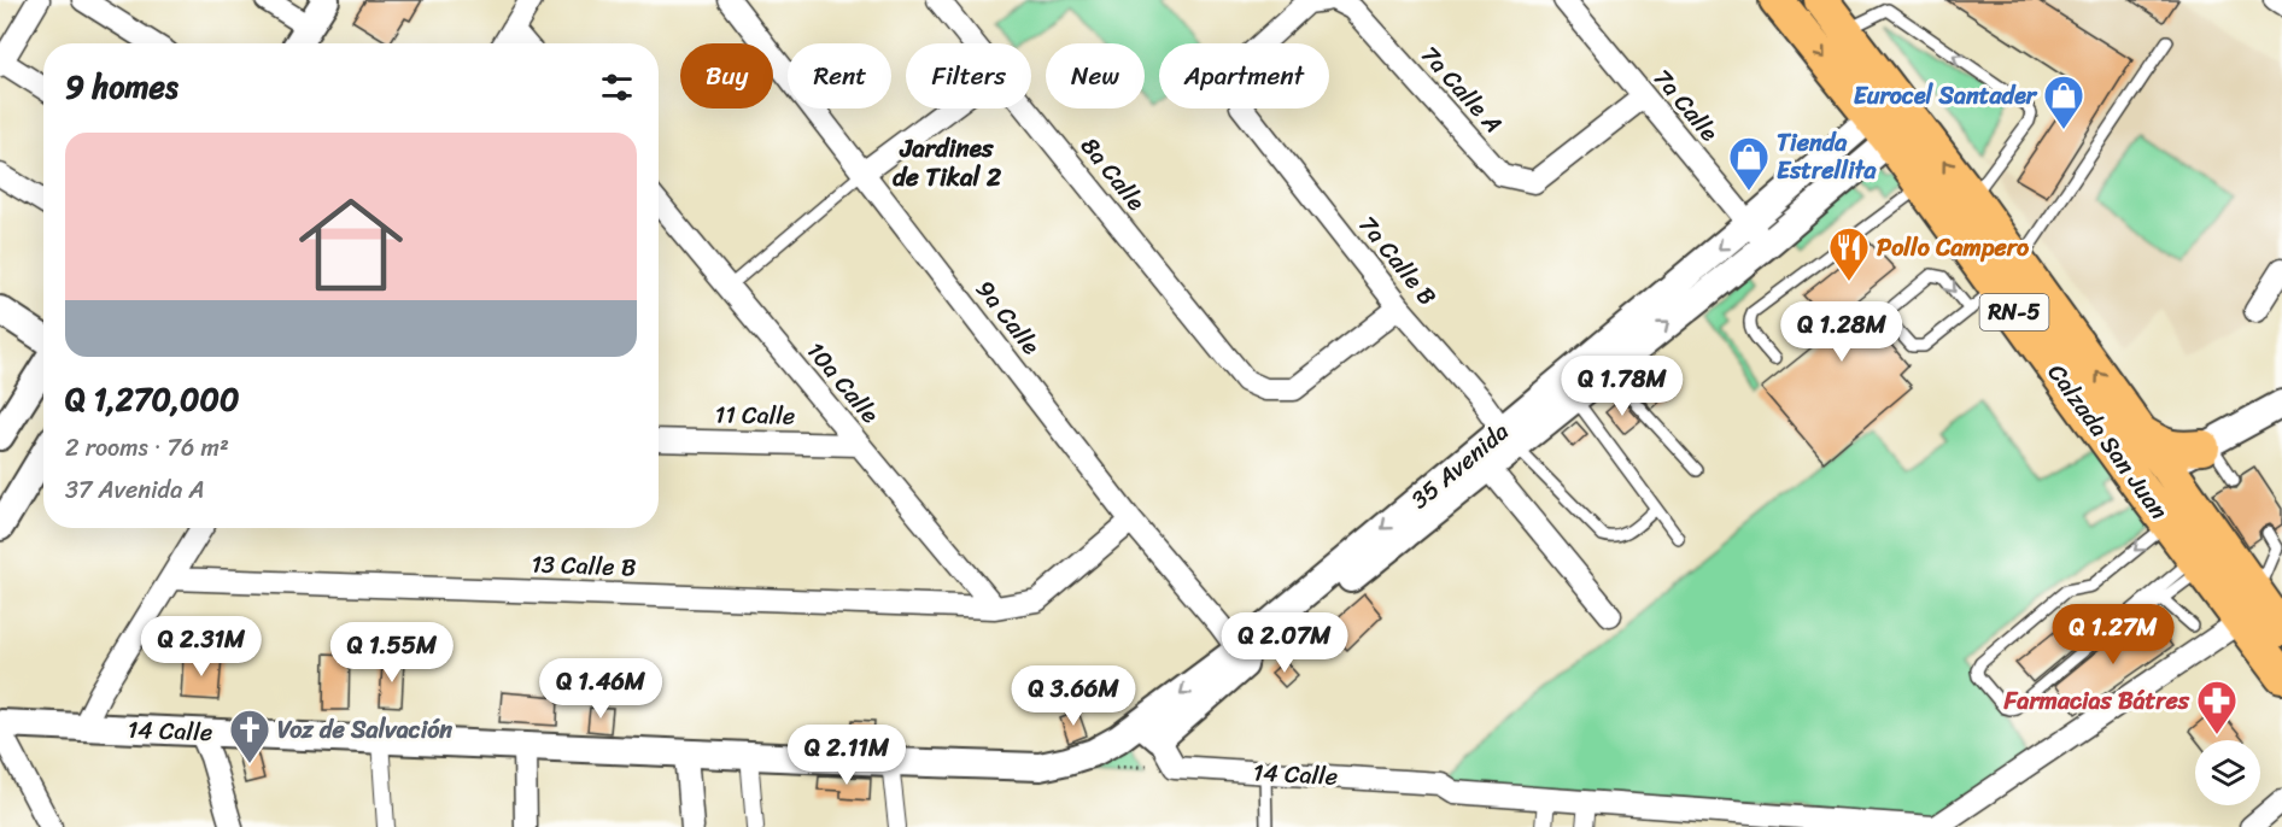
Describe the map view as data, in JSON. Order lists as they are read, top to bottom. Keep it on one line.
{"streets":{"main road":["RN-5","Calzada San Juan"],"street":["7a Calle A","7a Calle","8a Calle","7a Calle B","9a Calle","10a Calle","11 Calle","35 Avenida","13 Calle B","14 Calle"]},"crossings":[["7a Calle A","7a Calle"],["7a Calle","35 Avenida"],["8a Calle","7a Calle B"],["7a Calle B","35 Avenida"],["9a Calle","35 Avenida"],["9a Calle","13 Calle B"],["10a Calle","11 Calle"],["10a Calle","13 Calle B"],["Calzada San Juan","35 Avenida"],["35 Avenida","14 Calle"]],"districts":["Jardines de Tikal 2"],"places":{"shop":["Eurocel Santader","Tienda Estrellita"],"restaurant":["Pollo Campero"],"pharmacy":["Farmacias Bátres"],"church":["Voz de Salvación"]},"page":{"chip":["Buy","Rent","Filters","New","Apartment"],"heading":"9 homes","list":[{"name":"Q 1,270,000","note":"2 rooms · 76 m² · 37 Avenida A"}],"price":["Q 1.28M","Q 1.78M","Q 1.27M","Q 2.07M","Q 2.31M","Q 1.55M","Q 1.46M","Q 3.66M","Q 2.11M"]}}
